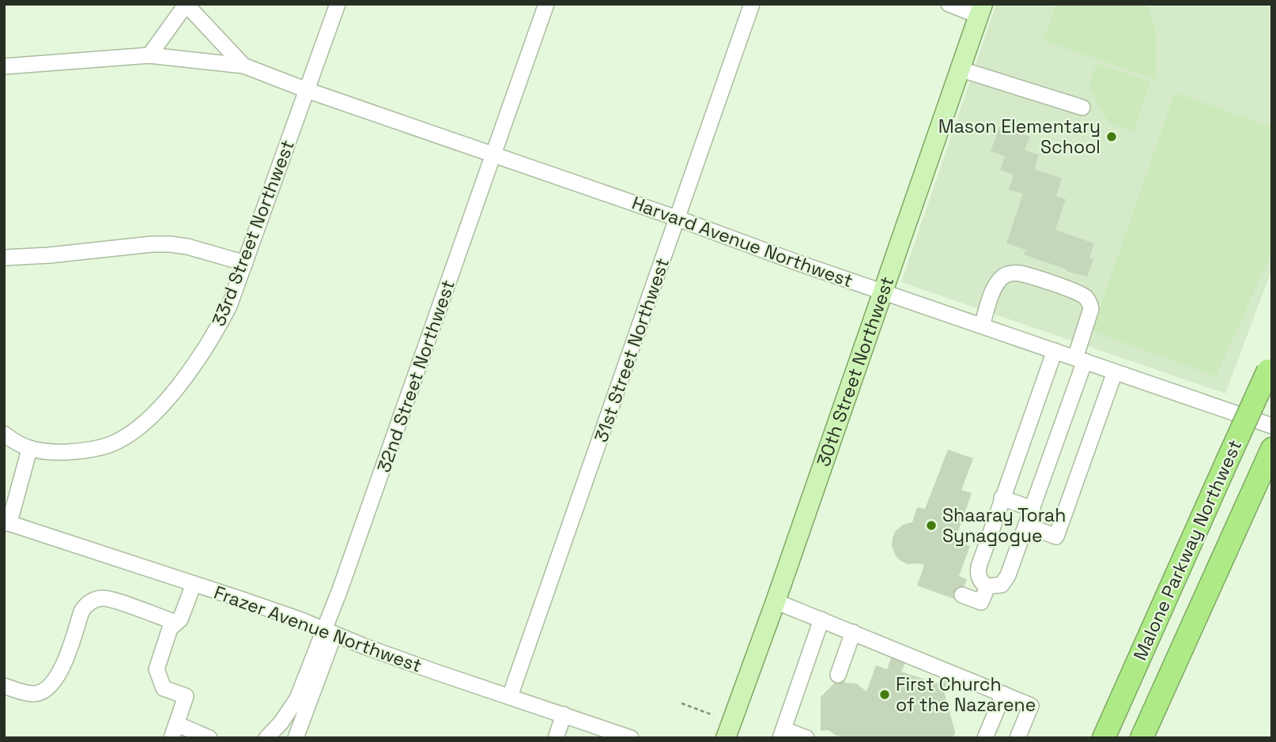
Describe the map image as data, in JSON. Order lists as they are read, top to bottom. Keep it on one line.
{"streets":{"highway":["Malone Parkway Northwest"],"main road":["30th Street Northwest"],"street":["33rd Street Northwest","Harvard Avenue Northwest","31st Street Northwest","32nd Street Northwest","Frazer Avenue Northwest"]},"crossings":[["33rd Street Northwest","Harvard Avenue Northwest"],["Harvard Avenue Northwest","31st Street Northwest"],["Harvard Avenue Northwest","30th Street Northwest"],["Harvard Avenue Northwest","32nd Street Northwest"],["31st Street Northwest","Frazer Avenue Northwest"],["32nd Street Northwest","Frazer Avenue Northwest"]],"places":["Mason Elementary School","Shaaray Torah Synagogue","First Church of the Nazarene"]}
